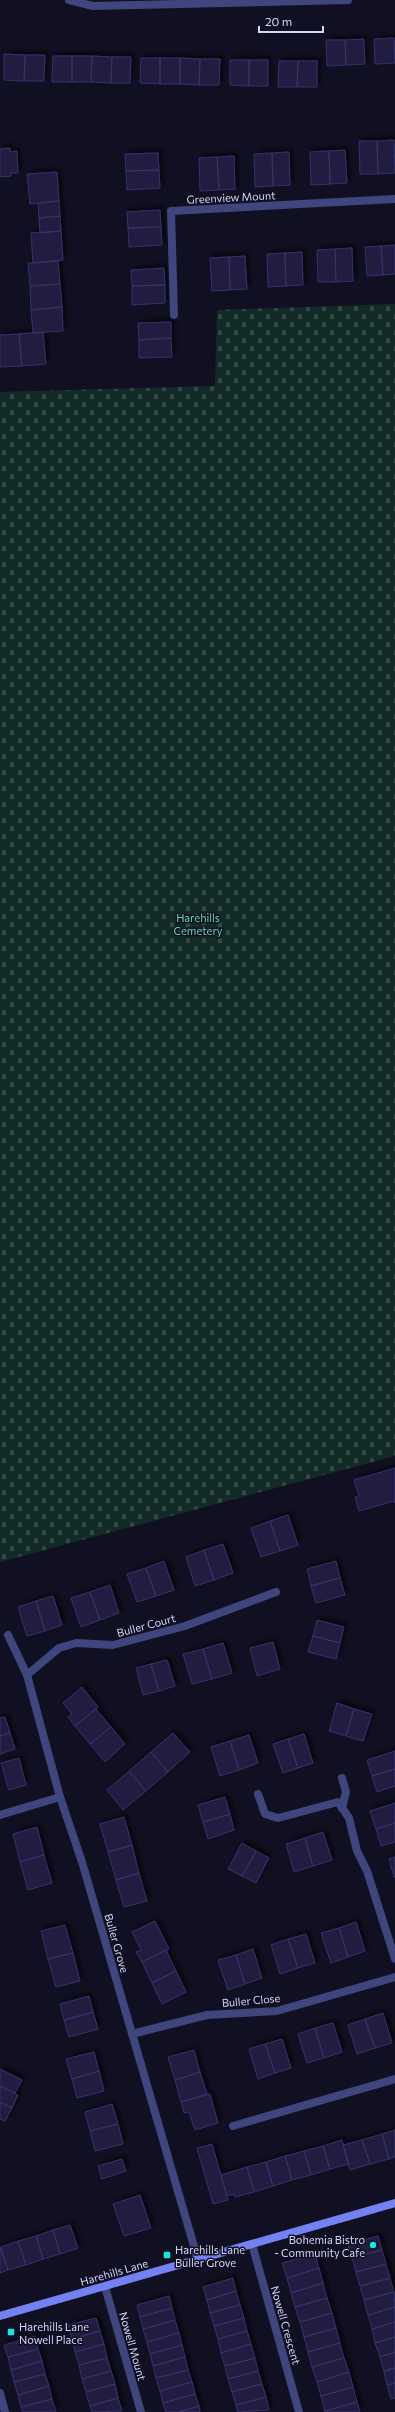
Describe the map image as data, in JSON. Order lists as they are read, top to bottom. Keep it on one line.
{"streets":{"main road":["Harehills Lane"],"street":["Greenview Mount","Buller Court","Buller Grove","Buller Close","Nowell Crescent","Nowell Mount"]},"crossings":[["Buller Court","Buller Grove"],["Buller Grove","Buller Close"],["Buller Grove","Harehills Lane"],["Harehills Lane","Nowell Crescent"],["Harehills Lane","Nowell Mount"]],"parks":["Harehills Cemetery"],"places":{"other":["Bohemia Bistro - Community Cafe"],"transit":["Harehills Lane Buller Grove","Harehills Lane Nowell Place"]},"scale_bar":"20 m"}
